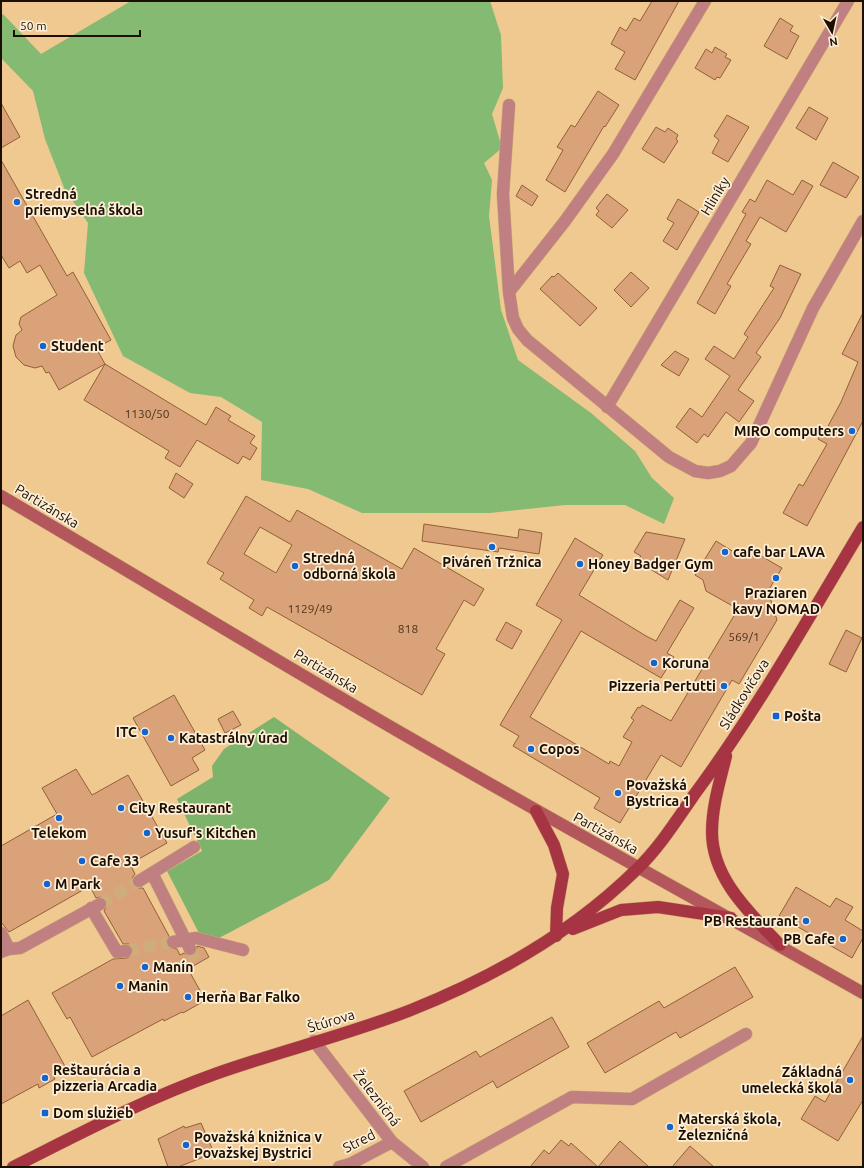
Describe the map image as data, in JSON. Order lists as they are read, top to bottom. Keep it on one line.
{"streets":{"main road":["Partizánska","Sládkovičova","Štúrova"],"street":["Hliníky","Železničná","Stred"]},"crossings":[["Partizánska","Sládkovičova"],["Partizánska","Štúrova"],["Sládkovičova","Štúrova"],["Štúrova","Železničná"],["Železničná","Stred"]],"places":{"other":["Stredná priemyselná škola","Student","MIRO computers","Piváreň Tržnica","cafe bar LAVA","Honey Badger Gym","Stredná odborná škola","Praziaren kavy NOMAD","Koruna","Pizzeria Pertutti","ITC","Katastrálny úrad","Copos","Považská Bystrica 1","City Restaurant","Telekom","Yusuf's Kitchen","Cafe 33","M Park","PB Restaurant","PB Cafe","Manín","Manin","Herňa Bar Falko","Reštaurácia a pizzeria Arcadia","Základná umelecká škola","Materská škola, Železničná","Považská knižnica v Považskej Bystrici"],"transit":["Pošta","Dom služieb"]},"house_numbers":["1130/50","1129/49","818","569/1"],"scale_bar":"50 m","north":"bottom"}
